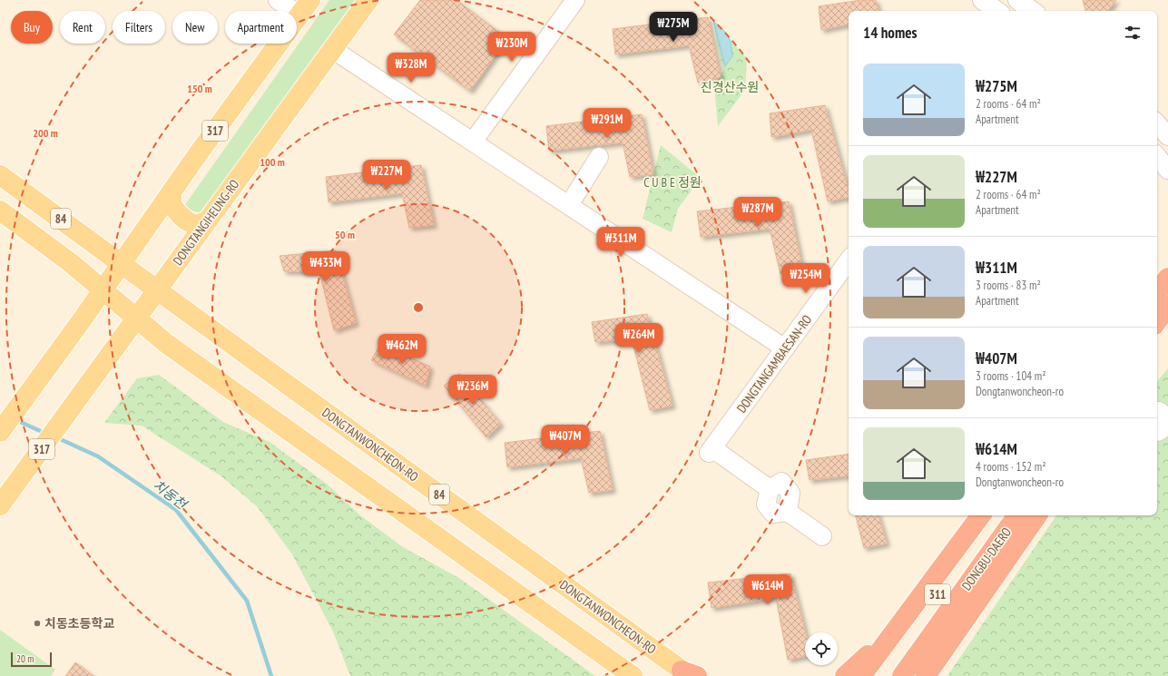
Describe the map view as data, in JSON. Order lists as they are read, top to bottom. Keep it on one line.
{"streets":{"highway":["DONGBU-DAERO","311"],"main road":["317","84","DONGTANGIHEUNG-RO","DONGTANWONCHEON-RO"],"street":["DONGTANGAMBAESAN-RO"]},"crossings":[["317","84"],["317","DONGTANWONCHEON-RO"],["84","DONGTANGIHEUNG-RO"],["84","DONGTANWONCHEON-RO"],["DONGTANGIHEUNG-RO","DONGTANWONCHEON-RO"]],"water":["치동천"],"parks":["진경산수원","C U B E 정원"],"places":["치동초등학교"],"scale_bar":"20 m","page":{"chip":["Buy","Rent","Filters","New","Apartment"],"heading":"14 homes","price":["₩275M","₩230M","₩328M","₩291M","₩227M","₩287M","₩311M","₩433M","₩254M","₩264M","₩462M","₩236M","₩407M","₩614M"],"list":[{"name":"₩275M","note":"2 rooms · 64 m² · Apartment"},{"name":"₩227M","note":"2 rooms · 64 m² · Apartment"},{"name":"₩311M","note":"3 rooms · 83 m² · Apartment"},{"name":"₩407M","note":"3 rooms · 104 m² · Dongtanwoncheon-ro"},{"name":"₩614M","note":"4 rooms · 152 m² · Dongtanwoncheon-ro"}],"scale":"20 m"},"rings":["150 m","200 m","100 m","50 m"]}
